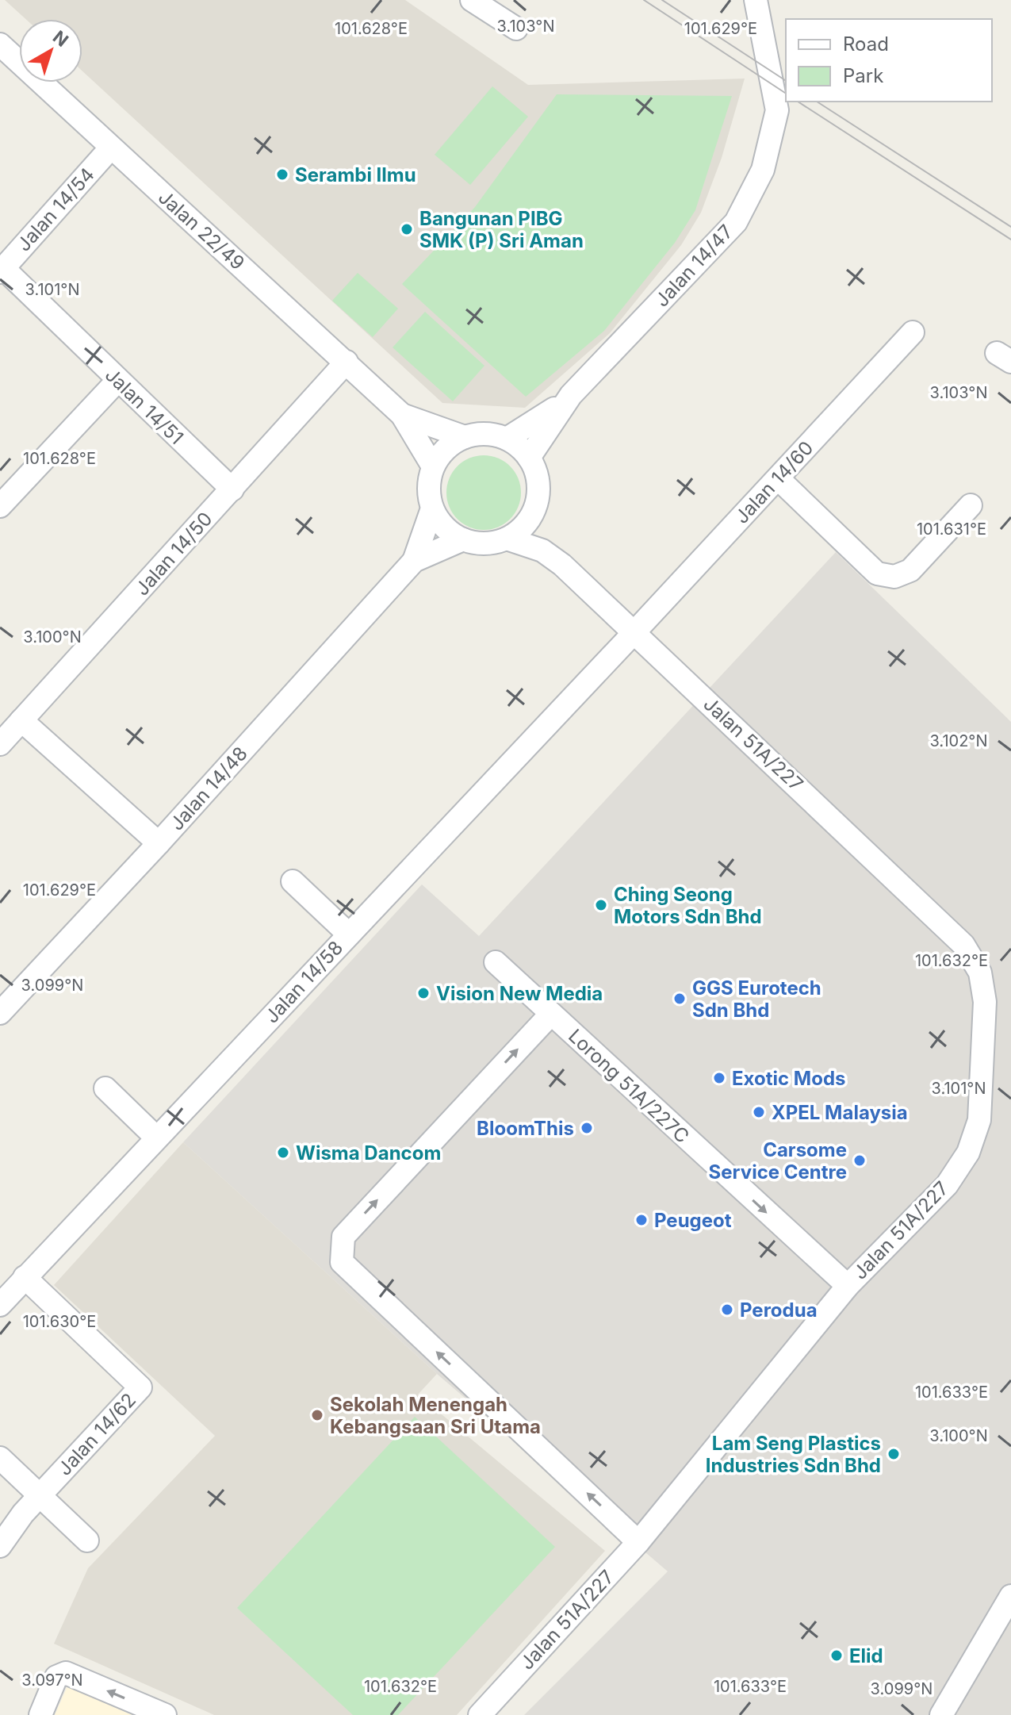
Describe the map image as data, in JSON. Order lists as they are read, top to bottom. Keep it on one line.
{"streets":{"street":["Jalan 14/54","Jalan 22/49","Jalan 14/47","Jalan 14/51","Jalan 14/60","Jalan 14/50","Jalan 51A/227","Jalan 14/48","Jalan 14/58","Lorong 51A/227C","Jalan 14/62"]},"crossings":[["Jalan 14/54","Jalan 22/49"],["Jalan 14/54","Jalan 14/51"],["Jalan 22/49","Jalan 14/47"],["Jalan 22/49","Jalan 14/50"],["Jalan 22/49","Jalan 51A/227"],["Jalan 22/49","Jalan 14/48"],["Jalan 14/47","Jalan 51A/227"],["Jalan 14/47","Jalan 14/48"],["Jalan 14/51","Jalan 14/50"],["Jalan 14/60","Jalan 51A/227"],["Jalan 14/60","Jalan 14/58"],["Jalan 51A/227","Jalan 14/48"],["Jalan 51A/227","Jalan 14/58"],["Jalan 51A/227","Lorong 51A/227C"],["Jalan 14/58","Jalan 14/62"]],"one_way":["Lorong 51A/227C"],"places":["Serambi Ilmu","Bangunan PIBG SMK (P) Sri Aman","Ching Seong Motors Sdn Bhd","Vision New Media","GGS Eurotech Sdn Bhd","Exotic Mods","XPEL Malaysia","BloomThis","Wisma Dancom","Carsome Service Centre","Peugeot","Perodua","Sekolah Menengah Kebangsaan Sri Utama","Lam Seng Plastics Industries Sdn Bhd","Elid"],"legend":["Road","Park"],"north":"top right","coordinates":["3.103°N","101.628°E","101.629°E","3.101°N","101.631°E","3.100°N","3.102°N","101.632°E","3.099°N","101.630°E","101.633°E","3.097°N"]}
